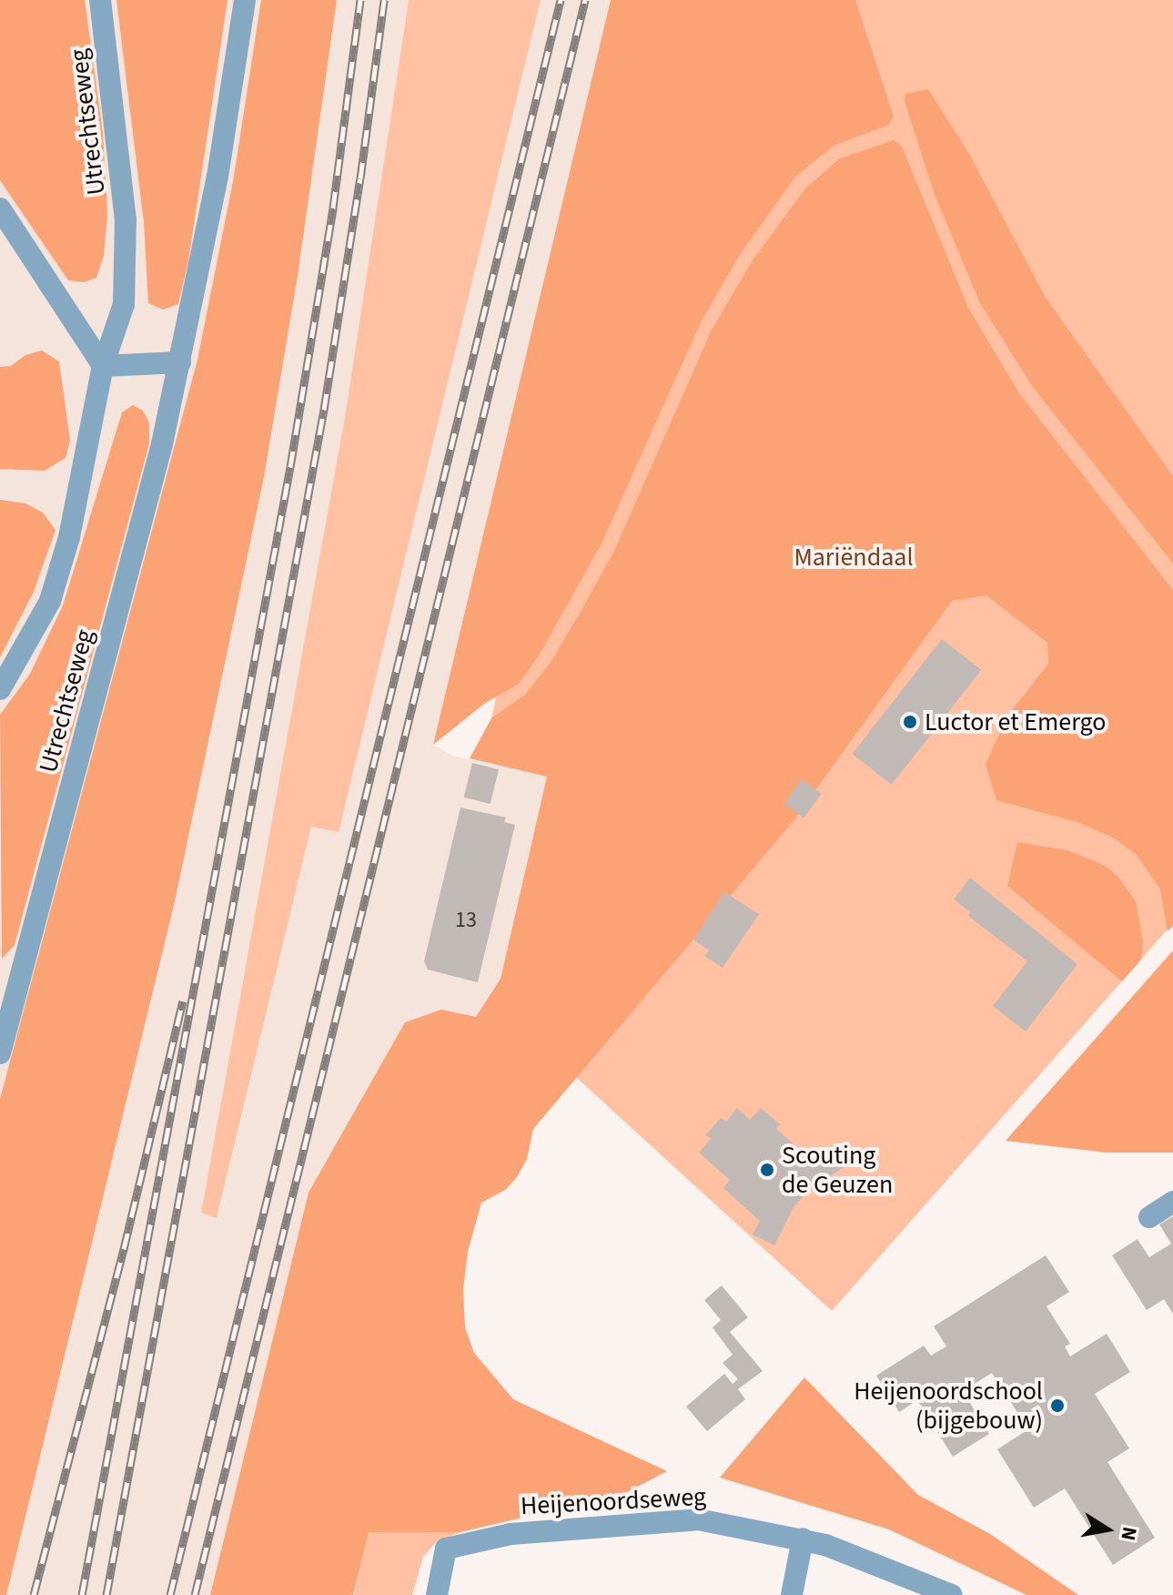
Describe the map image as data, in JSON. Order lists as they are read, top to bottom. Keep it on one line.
{"streets":{"street":["Utrechtseweg","Heijenoordseweg"]},"parks":["Mariëndaal"],"places":["Luctor et Emergo","Scouting de Geuzen","Heijenoordschool (bijgebouw)"],"house_numbers":["13"],"north":"right"}
